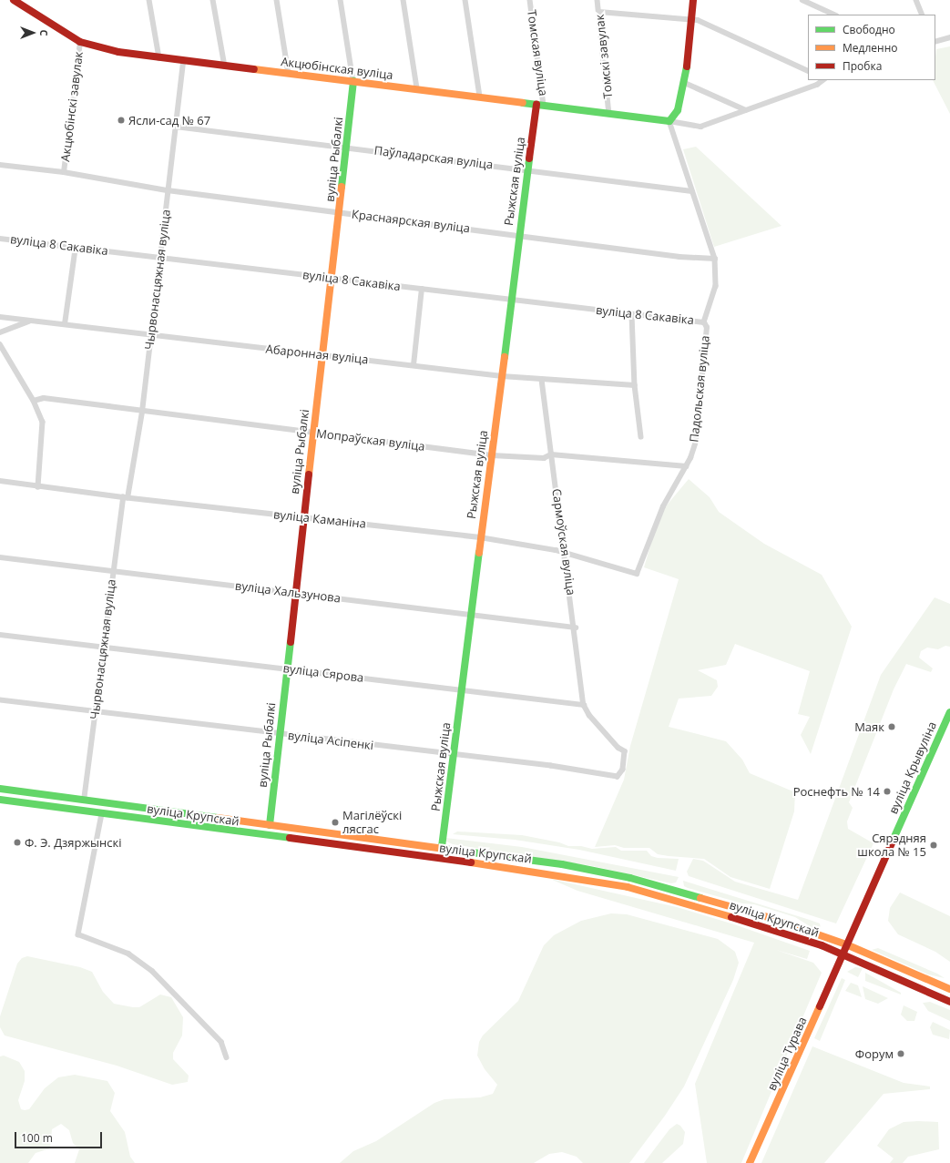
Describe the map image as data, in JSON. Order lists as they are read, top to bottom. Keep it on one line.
{"streets":{"main road":["Акцюбінская вуліца","вуліца Рыбалкі","Рыжская вуліца","вуліца Крывуліна","вуліца Крупскай","вуліца Турава"],"street":["Томская вуліца","Томскі завулак","Акцюбінскі завулак","Паўладарская вуліца","Краснаярская вуліца","вуліца 8 Сакавіка","Чырвонасцяжная вуліца","Абаронная вуліца","Падольская вуліца","Мопраўская вуліца","вуліца Каманіна","Сармоўская вуліца","вуліца Хальзунова","вуліца Сярова","вуліца Асіпенкі"]},"crossings":[["Томская вуліца","Акцюбінская вуліца"],["Томская вуліца","Рыжская вуліца"],["Томскі завулак","Акцюбінская вуліца"],["Акцюбінская вуліца","Акцюбінскі завулак"],["Акцюбінская вуліца","вуліца Рыбалкі"],["Акцюбінская вуліца","Рыжская вуліца"],["Акцюбінская вуліца","Чырвонасцяжная вуліца"],["Акцюбінскі завулак","Краснаярская вуліца"],["Паўладарская вуліца","вуліца Рыбалкі"],["Паўладарская вуліца","Рыжская вуліца"],["Паўладарская вуліца","Чырвонасцяжная вуліца"],["вуліца Рыбалкі","Краснаярская вуліца"],["вуліца Рыбалкі","вуліца 8 Сакавіка"],["вуліца Рыбалкі","Абаронная вуліца"],["вуліца Рыбалкі","Мопраўская вуліца"],["вуліца Рыбалкі","вуліца Каманіна"],["вуліца Рыбалкі","вуліца Хальзунова"],["вуліца Рыбалкі","вуліца Сярова"],["вуліца Рыбалкі","вуліца Асіпенкі"],["вуліца Рыбалкі","вуліца Крупскай"],["Рыжская вуліца","Краснаярская вуліца"],["Рыжская вуліца","вуліца 8 Сакавіка"],["Рыжская вуліца","Абаронная вуліца"],["Рыжская вуліца","Мопраўская вуліца"],["Рыжская вуліца","вуліца Каманіна"],["Рыжская вуліца","вуліца Хальзунова"],["Рыжская вуліца","вуліца Сярова"],["Рыжская вуліца","вуліца Асіпенкі"],["Рыжская вуліца","вуліца Крупскай"],["Краснаярская вуліца","Чырвонасцяжная вуліца"],["вуліца 8 Сакавіка","Чырвонасцяжная вуліца"],["вуліца 8 Сакавіка","Падольская вуліца"],["Чырвонасцяжная вуліца","Абаронная вуліца"],["Чырвонасцяжная вуліца","Мопраўская вуліца"],["Чырвонасцяжная вуліца","вуліца Каманіна"],["Чырвонасцяжная вуліца","вуліца Хальзунова"],["Чырвонасцяжная вуліца","вуліца Сярова"],["Чырвонасцяжная вуліца","вуліца Асіпенкі"],["Чырвонасцяжная вуліца","вуліца Крупскай"],["Абаронная вуліца","Сармоўская вуліца"],["Падольская вуліца","Мопраўская вуліца"],["Падольская вуліца","вуліца Каманіна"],["Мопраўская вуліца","Сармоўская вуліца"],["вуліца Каманіна","Сармоўская вуліца"],["Сармоўская вуліца","вуліца Хальзунова"],["Сармоўская вуліца","вуліца Сярова"],["Сармоўская вуліца","вуліца Асіпенкі"],["вуліца Сярова","вуліца Асіпенкі"],["вуліца Крывуліна","вуліца Крупскай"],["вуліца Крывуліна","вуліца Турава"],["вуліца Крупскай","вуліца Турава"]],"places":["Ясли-сад № 67","Маяк","Роснефть № 14","Магілёўскі лясгас","Ф. Э. Дзяржынскі","Сярэдняя школа № 15","Форум"],"legend":["Свободно","Медленно","Пробка"],"scale_bar":"100 m","north":"right"}
